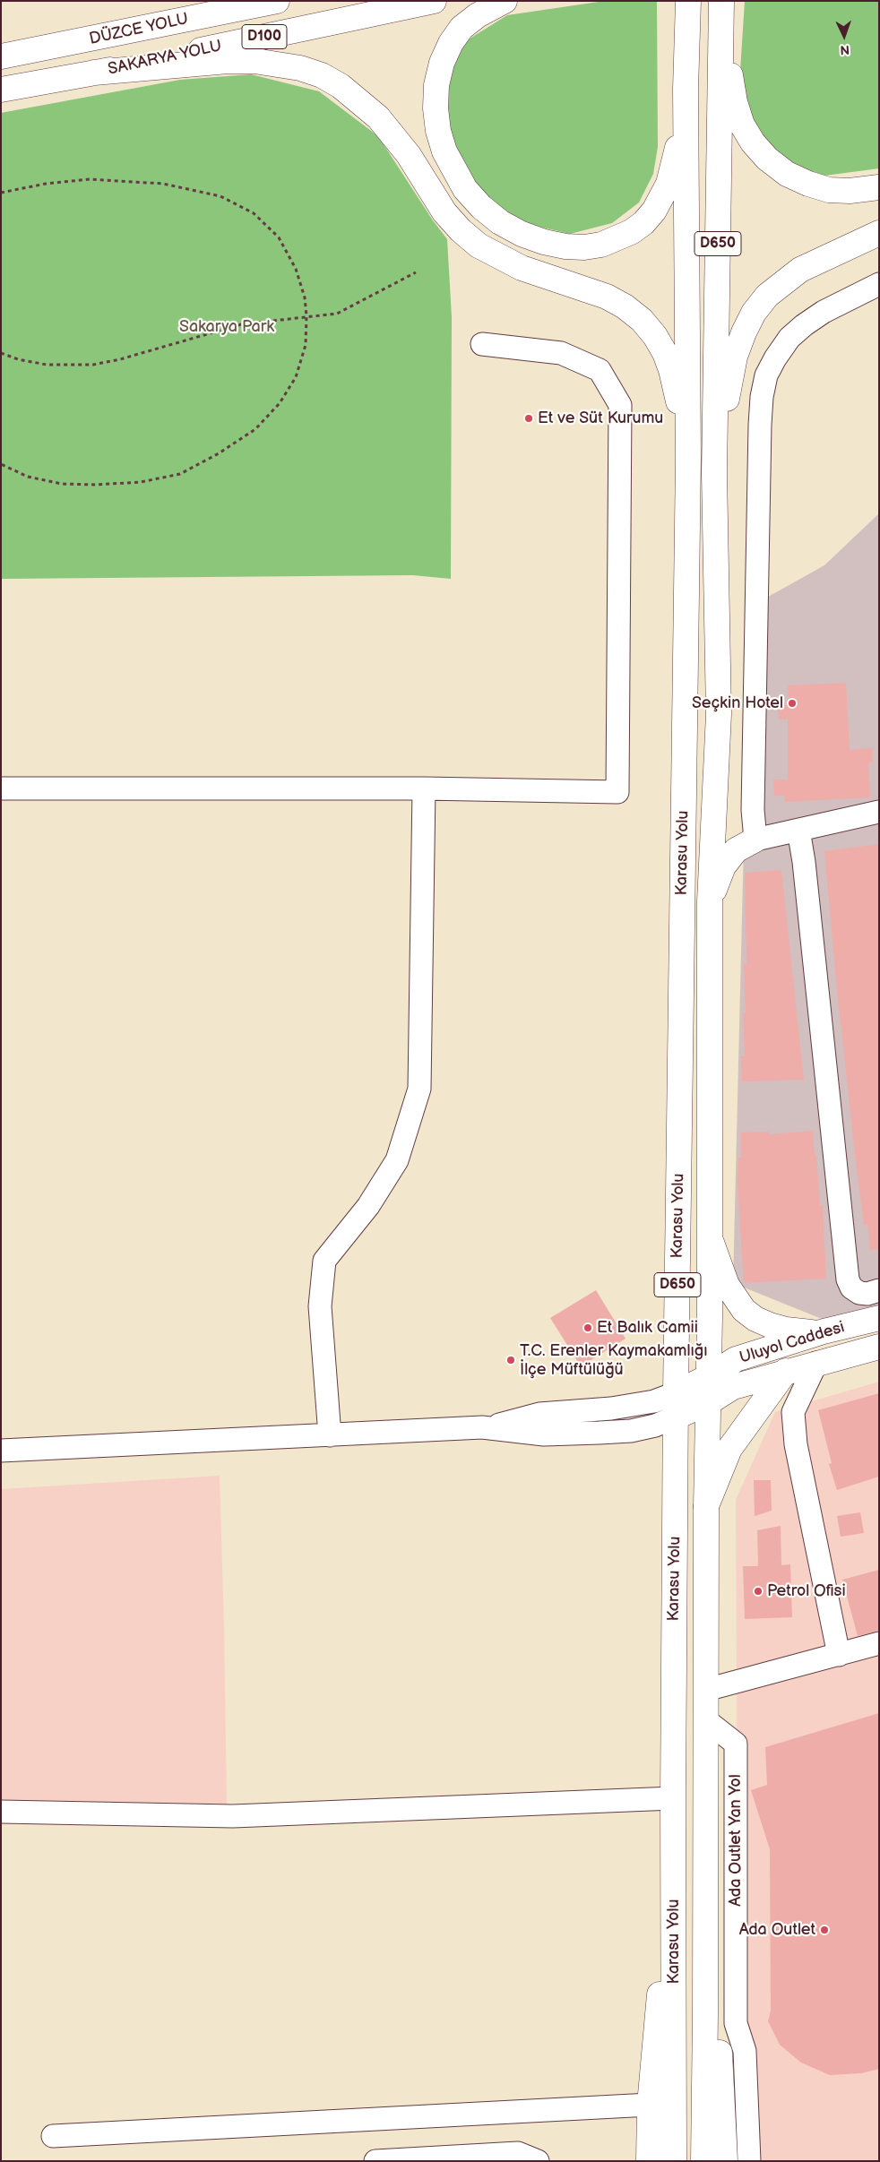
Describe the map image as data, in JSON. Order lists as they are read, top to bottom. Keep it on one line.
{"streets":{"main road":["DÜZCE YOLU","D100","SAKARYA YOLU","D650","Karasu Yolu","Uluyol Caddesi"],"street":["Ada Outlet Yan Yol"]},"crossings":[["D650","Karasu Yolu"],["Karasu Yolu","Uluyol Caddesi"],["Karasu Yolu","Ada Outlet Yan Yol"]],"parks":["Sakarya Park"],"places":["Et ve Süt Kurumu","Seçkin Hotel","Et Balık Camii","T.C. Erenler Kaymakamlığı İlçe Müftülüğü","Petrol Ofisi","Ada Outlet"],"north":"bottom"}
